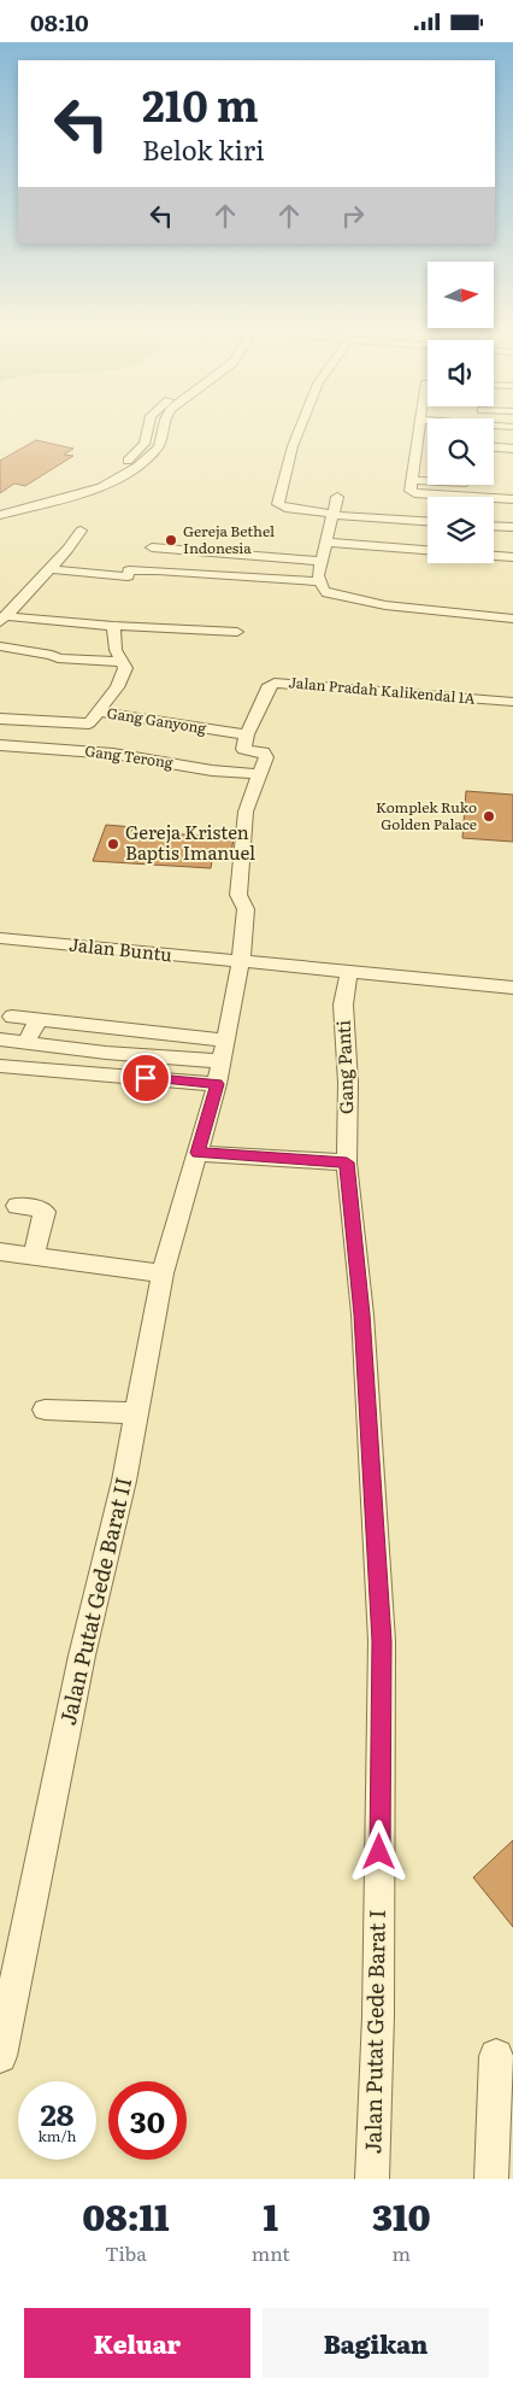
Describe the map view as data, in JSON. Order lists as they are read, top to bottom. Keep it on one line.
{"streets":{"street":["Jalan Pradah Kalikendal 1A","Gang Ganyong","Gang Terong","Jalan Buntu","Gang Panti","Jalan Putat Gede Barat II","Jalan Putat Gede Barat I"]},"crossings":[["Jalan Pradah Kalikendal 1A","Gang Ganyong"],["Jalan Pradah Kalikendal 1A","Jalan Putat Gede Barat II"],["Gang Ganyong","Jalan Putat Gede Barat II"],["Gang Terong","Jalan Putat Gede Barat II"],["Jalan Buntu","Jalan Putat Gede Barat II"],["Gang Panti","Jalan Putat Gede Barat I"]],"places":["Gereja Bethel Indonesia","Komplek Ruko Golden Palace","Gereja Kristen Baptis Imanuel"],"north":"right","page":{"status":"08:10","turn":["210 m","Belok kiri"],"speed":"28 km/h","limit":"30","eta":["08:11","Tiba","1","mnt","310","m"],"buttons":["Keluar","Bagikan"]}}
